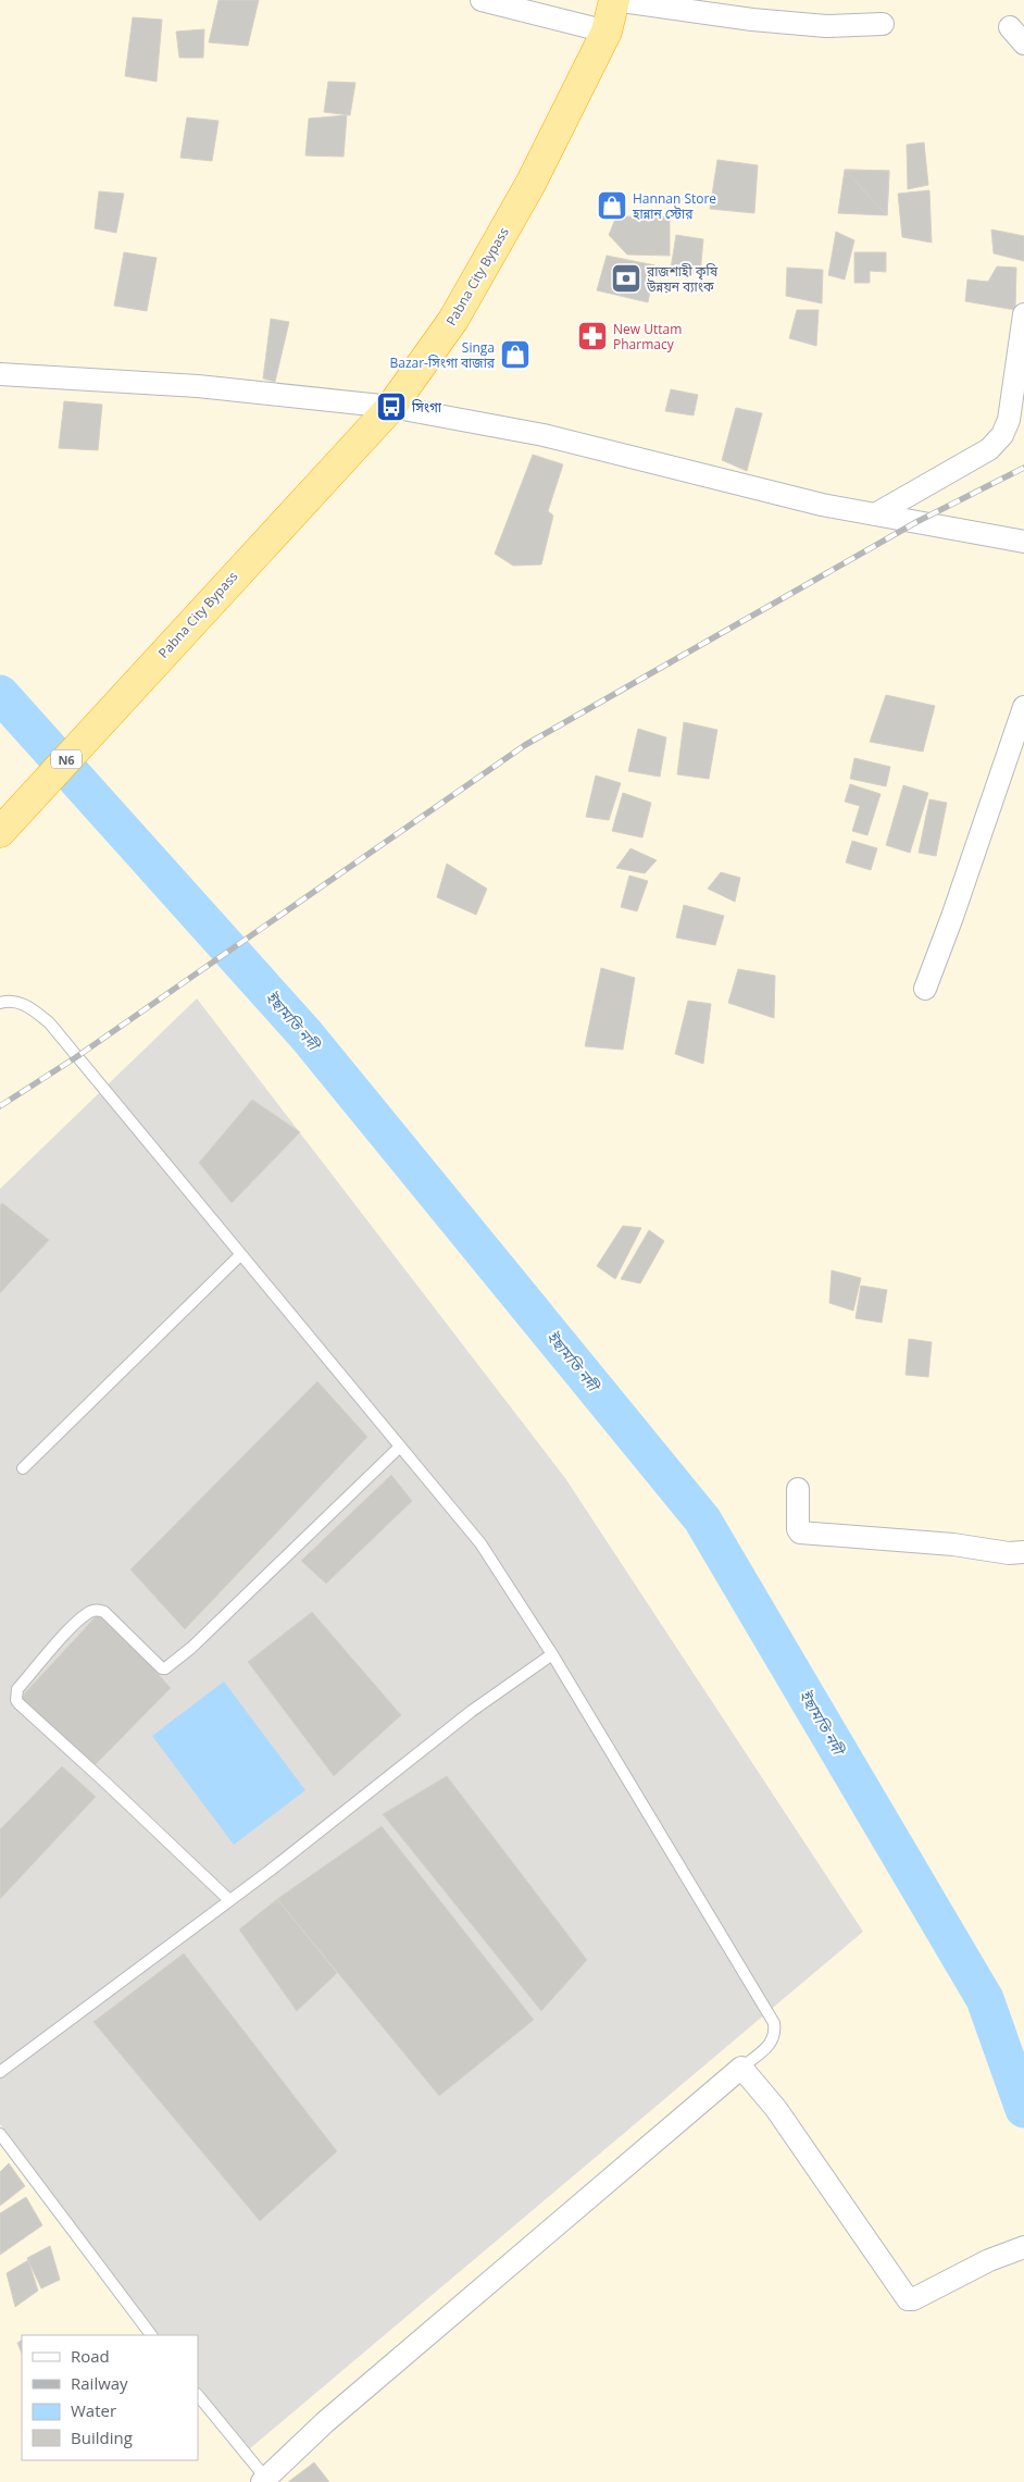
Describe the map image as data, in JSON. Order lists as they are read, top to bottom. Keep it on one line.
{"streets":{"highway":["Pabna City Bypass","N6"]},"water":["ইছামতি নদী"],"places":{"shop":["Hannan Store হান্নান স্টোর","Singa Bazar-সিংগা বাজার"],"bank":["রাজশাহী কৃষি উন্নয়ন ব্যাংক"],"pharmacy":["New Uttam Pharmacy"],"bus stop":["সিংগা"]},"legend":["Road","Railway","Water","Building"]}
